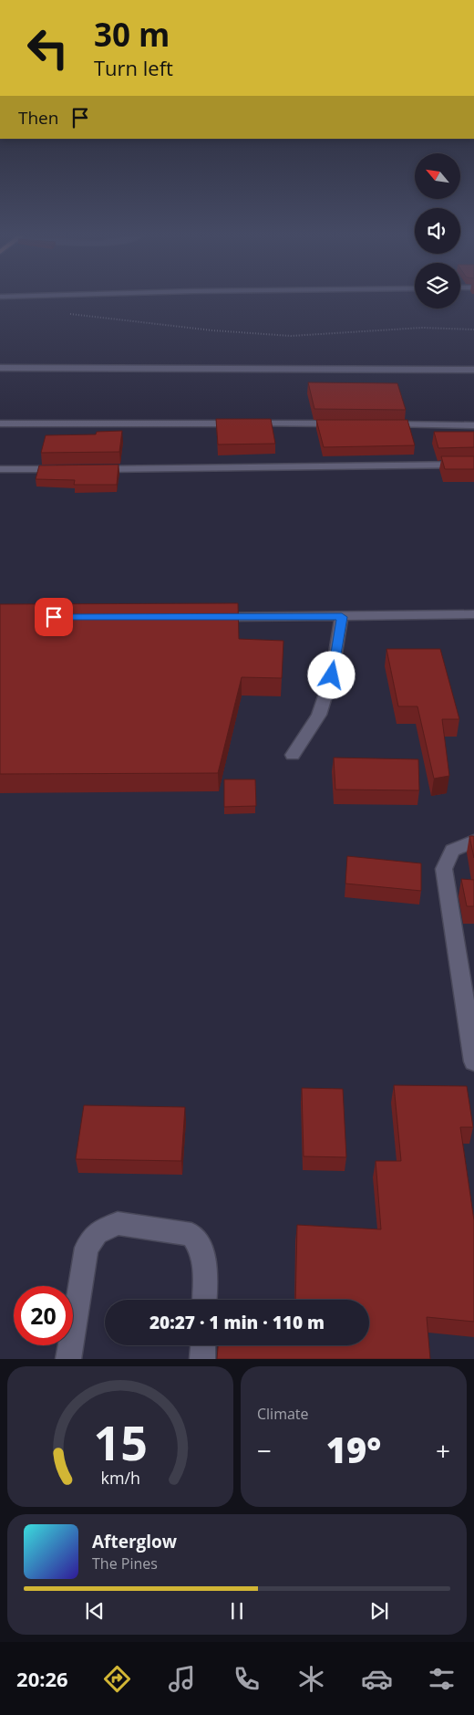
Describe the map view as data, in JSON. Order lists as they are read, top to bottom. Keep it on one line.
{"north":"top left","page":{"turn":["30 m","Turn left"],"then":"Then","limit":"20","trip":"20:27 · 1 min · 110 m","tile":"Climate","heat":["−","19°","+"],"song":["Afterglow","The Pines"],"tabs":"20:26","gauge":["15","km/h"]}}
